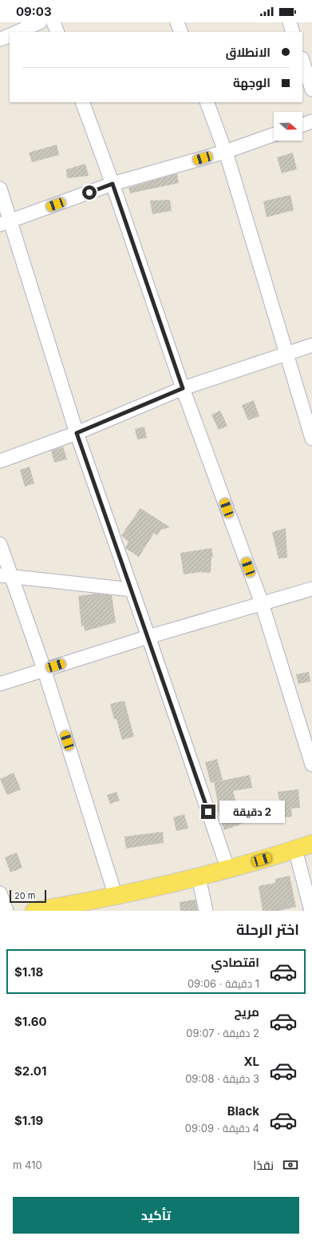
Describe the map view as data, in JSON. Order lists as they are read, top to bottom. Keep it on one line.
{"scale_bar":"20 m","north":"right","page":{"status":"09:03","banner":["الانطلاق","الوجهة"],"bubble":"2 دقيقة","scale":"20 m","heading":"اختر الرحلة","list":[{"name":"اقتصادي","note":"1 دقيقة · 09:06","value":"$1.18"},{"name":"مريح","note":"2 دقيقة · 09:07","value":"$1.60"},{"name":"XL","note":"3 دقيقة · 09:08","value":"$2.01"},{"name":"Black","note":"4 دقيقة · 09:09","value":"$1.19"}],"pay":["نقدًا","410 m"],"buttons":"تأكيد"}}
